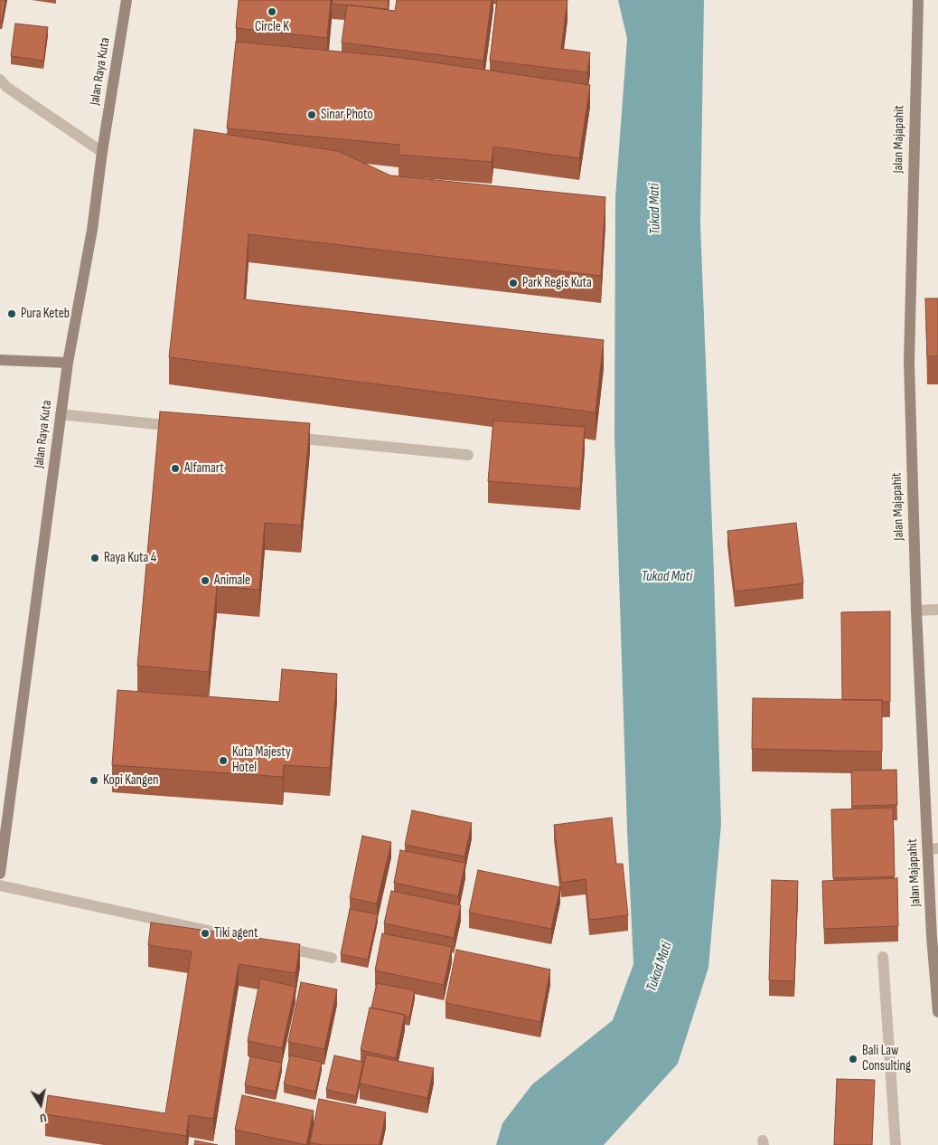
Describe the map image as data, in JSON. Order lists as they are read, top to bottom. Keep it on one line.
{"streets":{"street":["Jalan Raya Kuta","Jalan Majapahit"]},"water":["Tukad Mati"],"places":["Circle K","Sinar Photo","Park Regis Kuta","Pura Keteb","Alfamart","Raya Kuta 4","Animale","Kuta Majesty Hotel","Kopi Kangen","Tiki agent","Bali Law Consulting"],"north":"bottom"}
